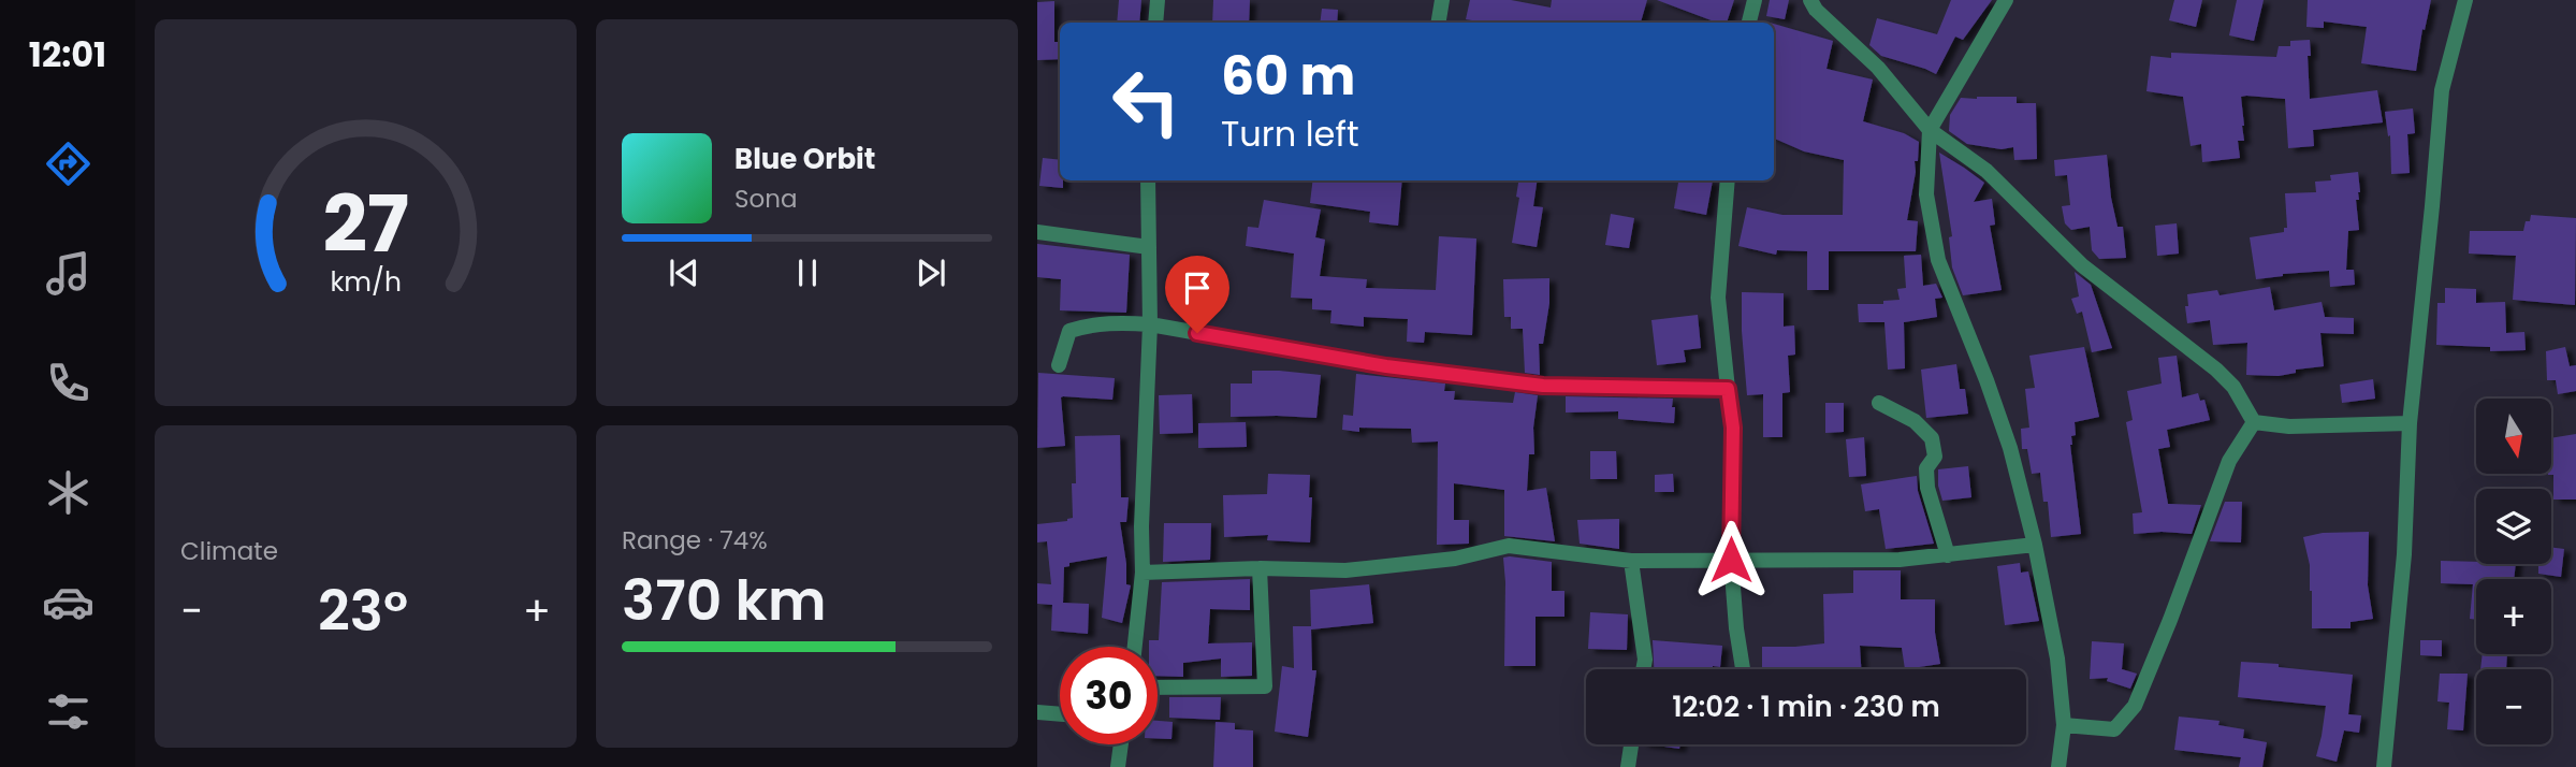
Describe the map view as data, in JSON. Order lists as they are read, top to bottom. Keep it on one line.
{"north":"bottom","page":{"tabs":"12:01","turn":["60 m","Turn left"],"song":["Blue Orbit","Sona"],"map_buttons":["+","−"],"tile":["Climate",["Range · 74%","370 km"]],"heat":["−","23°","+"],"limit":"30","trip":"12:02 · 1 min · 230 m","gauge":["27","km/h"]}}
